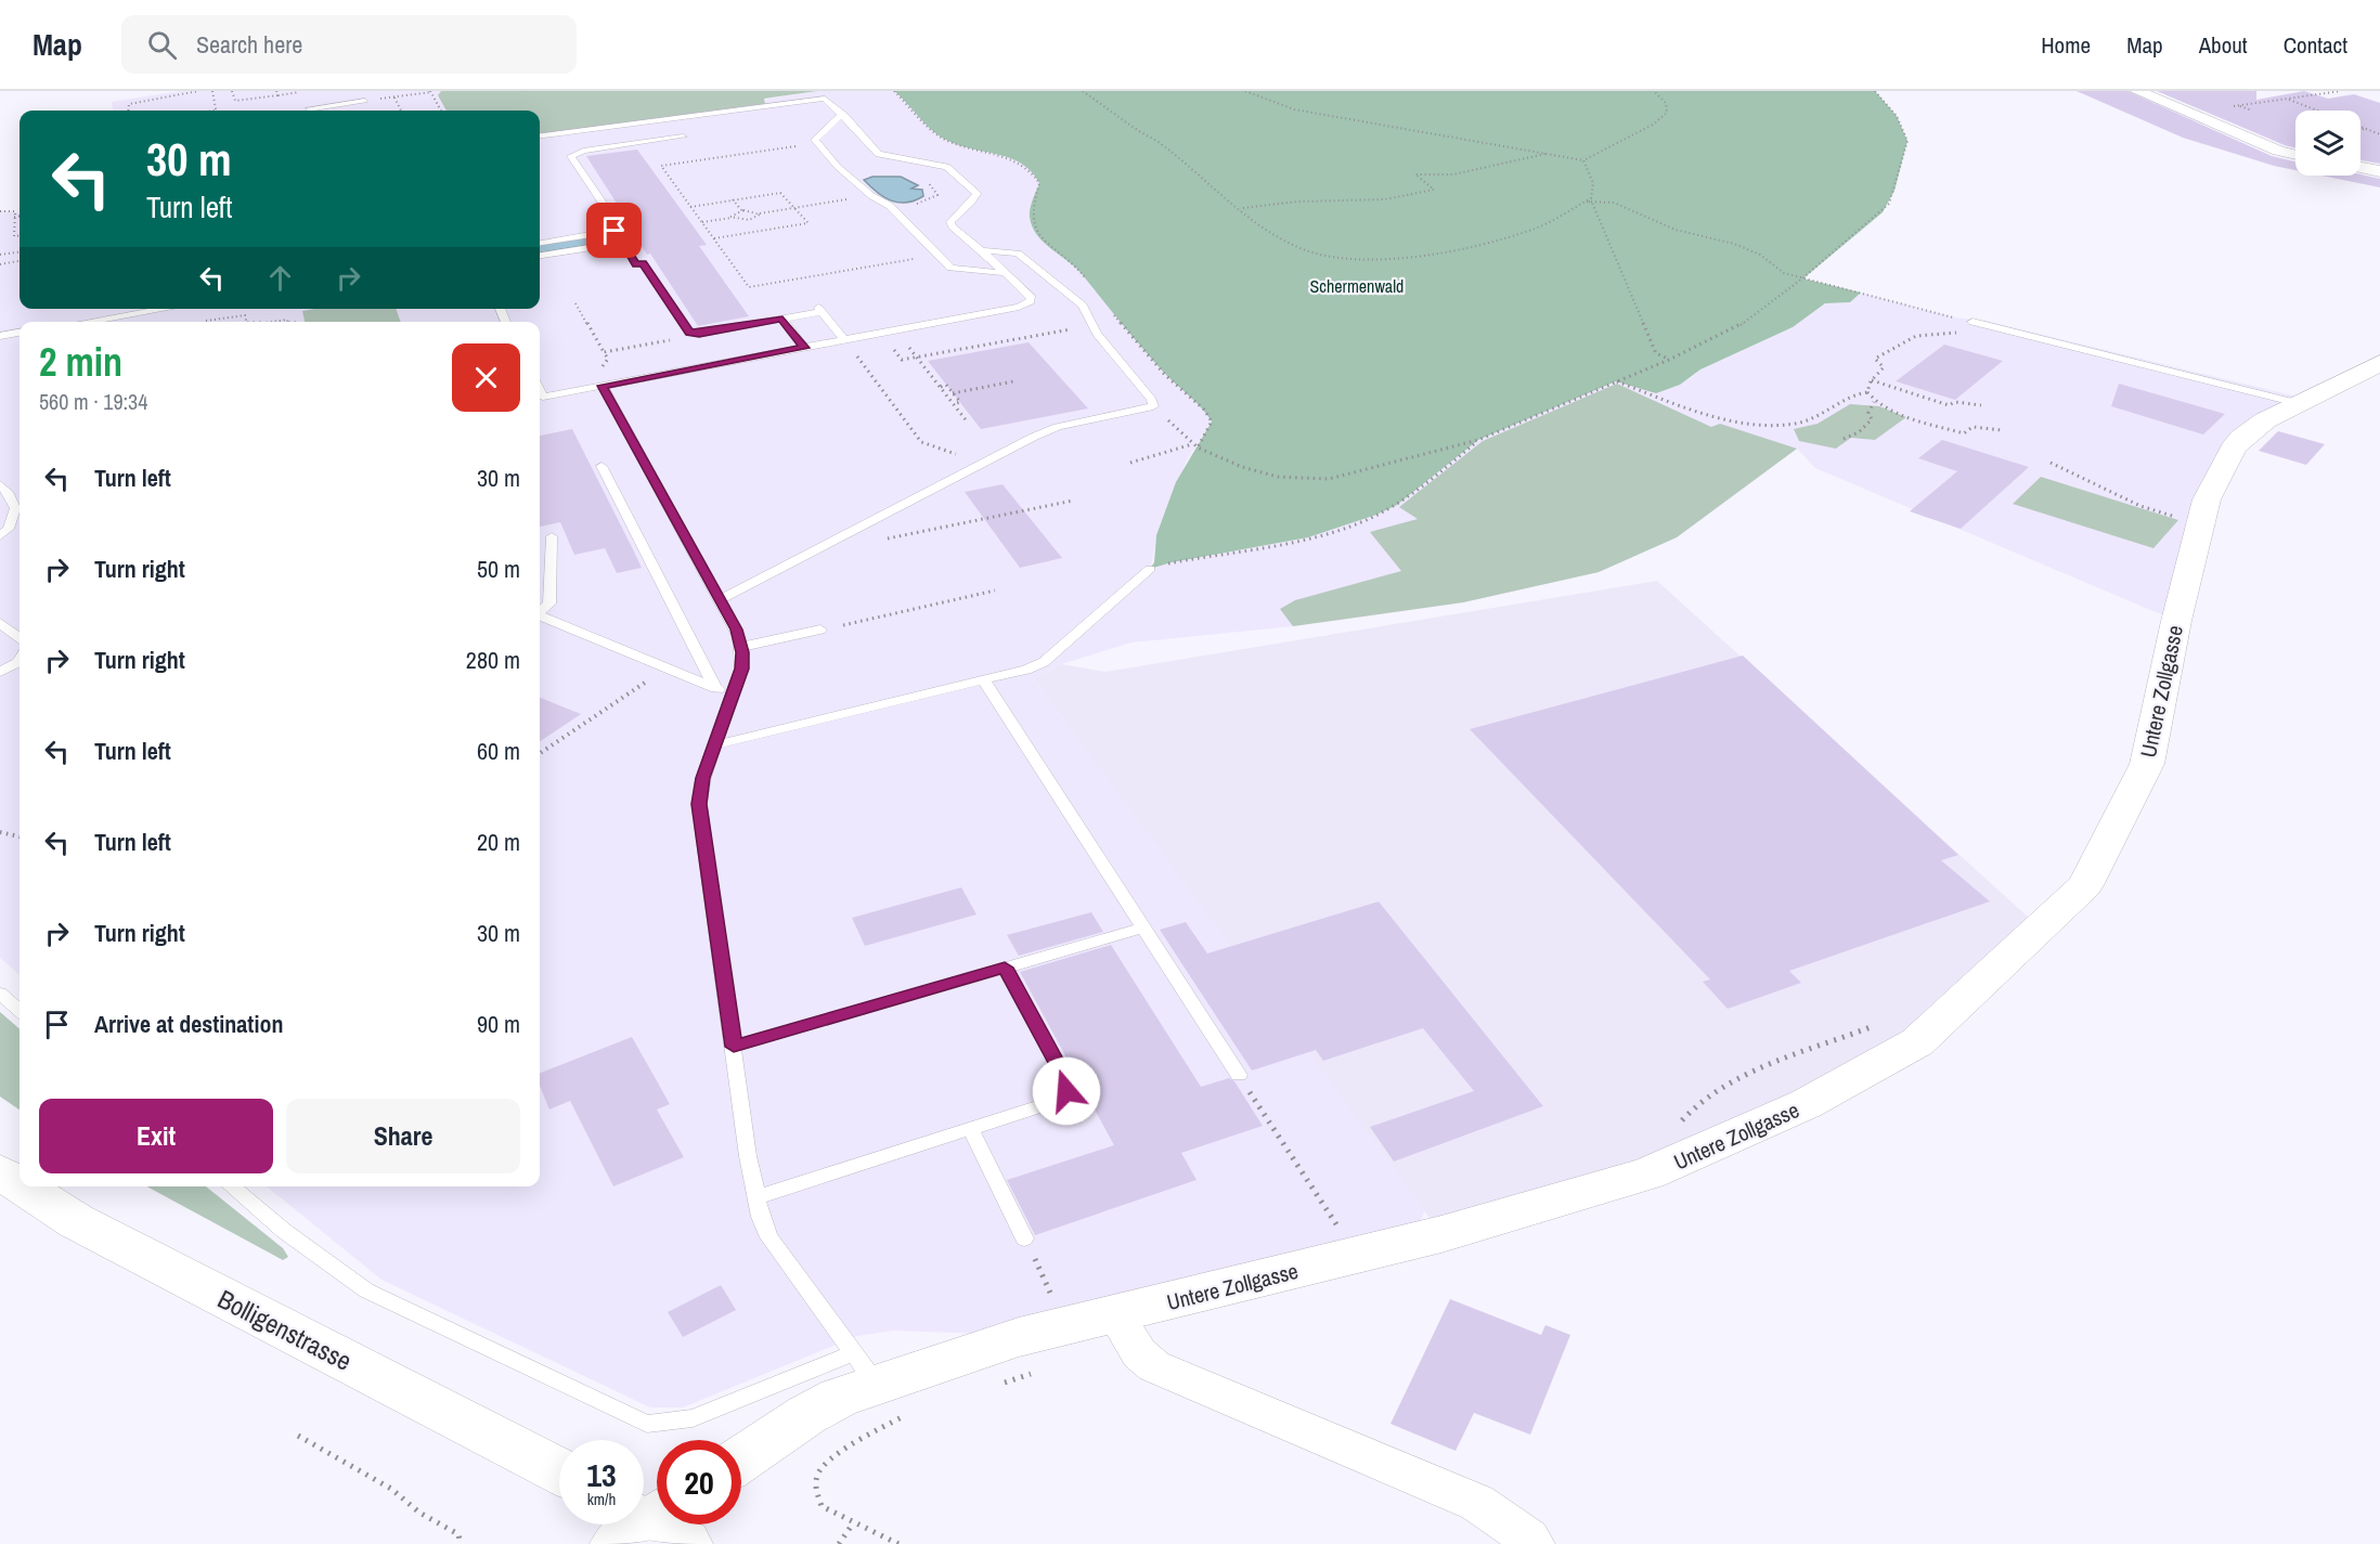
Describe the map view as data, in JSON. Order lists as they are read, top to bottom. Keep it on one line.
{"streets":{"street":["Untere Zollgasse","Bolligenstrasse"]},"parks":["Schermenwald"],"page":{"header":"Map","search":"Search here","nav":["Home","Map","About","Contact"],"turn":["30 m","Turn left"],"heading":["2 min","560 m · 19:34"],"list":[{"name":"Turn left","value":"30 m"},{"name":"Turn right","value":"50 m"},{"name":"Turn right","value":"280 m"},{"name":"Turn left","value":"60 m"},{"name":"Turn left","value":"20 m"},{"name":"Turn right","value":"30 m"},{"name":"Arrive at destination","value":"90 m"}],"buttons":["Exit","Share"],"speed":"13 km/h","limit":"20"}}
